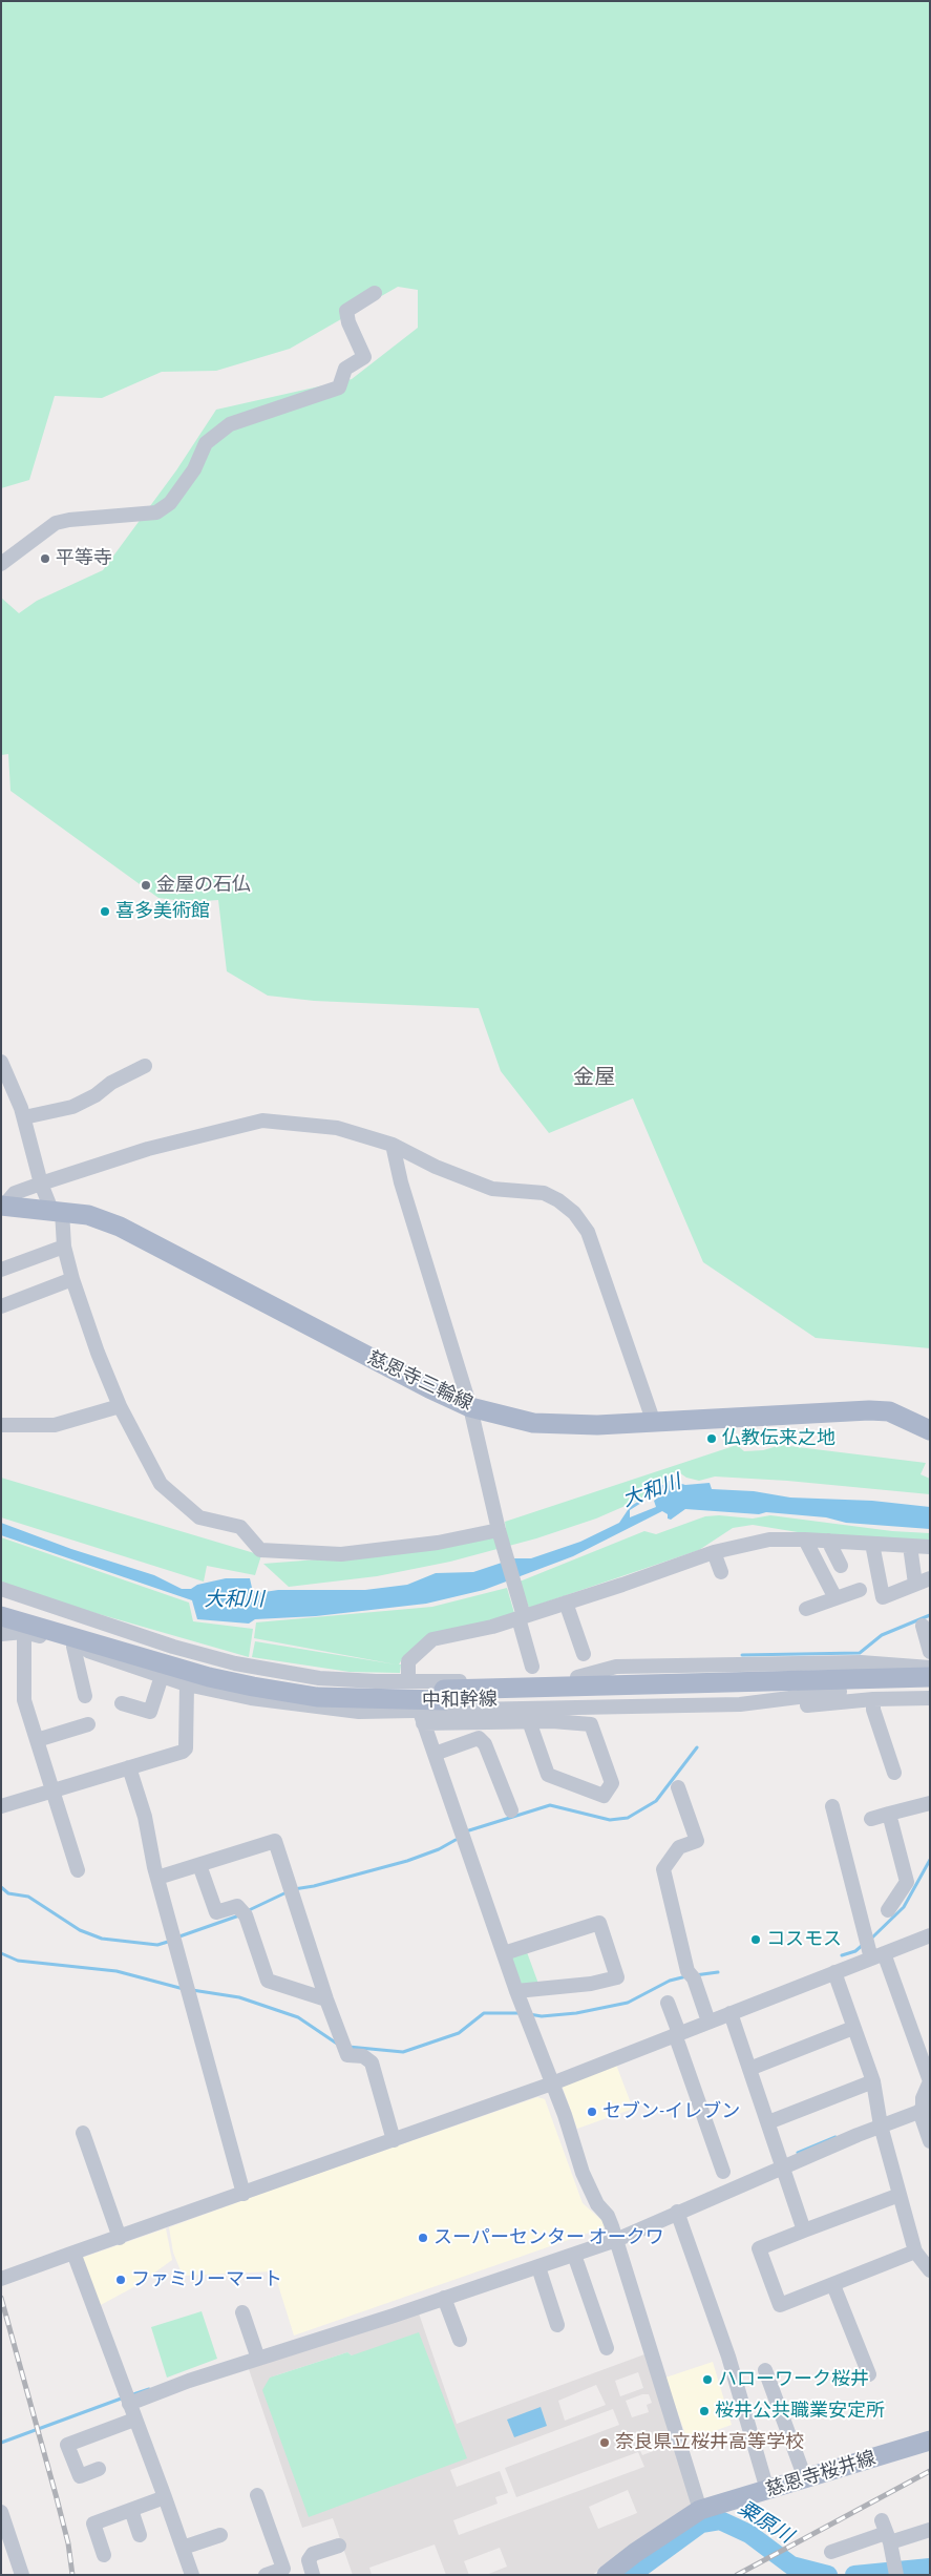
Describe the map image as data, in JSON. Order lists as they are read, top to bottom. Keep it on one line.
{"streets":{"main road":["慈恩寺三輪線","中和幹線","慈恩寺桜井線"]},"districts":["金屋"],"water":["大和川","粟原川"],"places":["平等寺","金屋の石仏","喜多美術館","仏教伝来之地","コスモス","セブン-イレブン","スーパーセンター オークワ","ファミリーマート","ハローワーク桜井","桜井公共職業安定所","奈良県立桜井高等学校"]}
